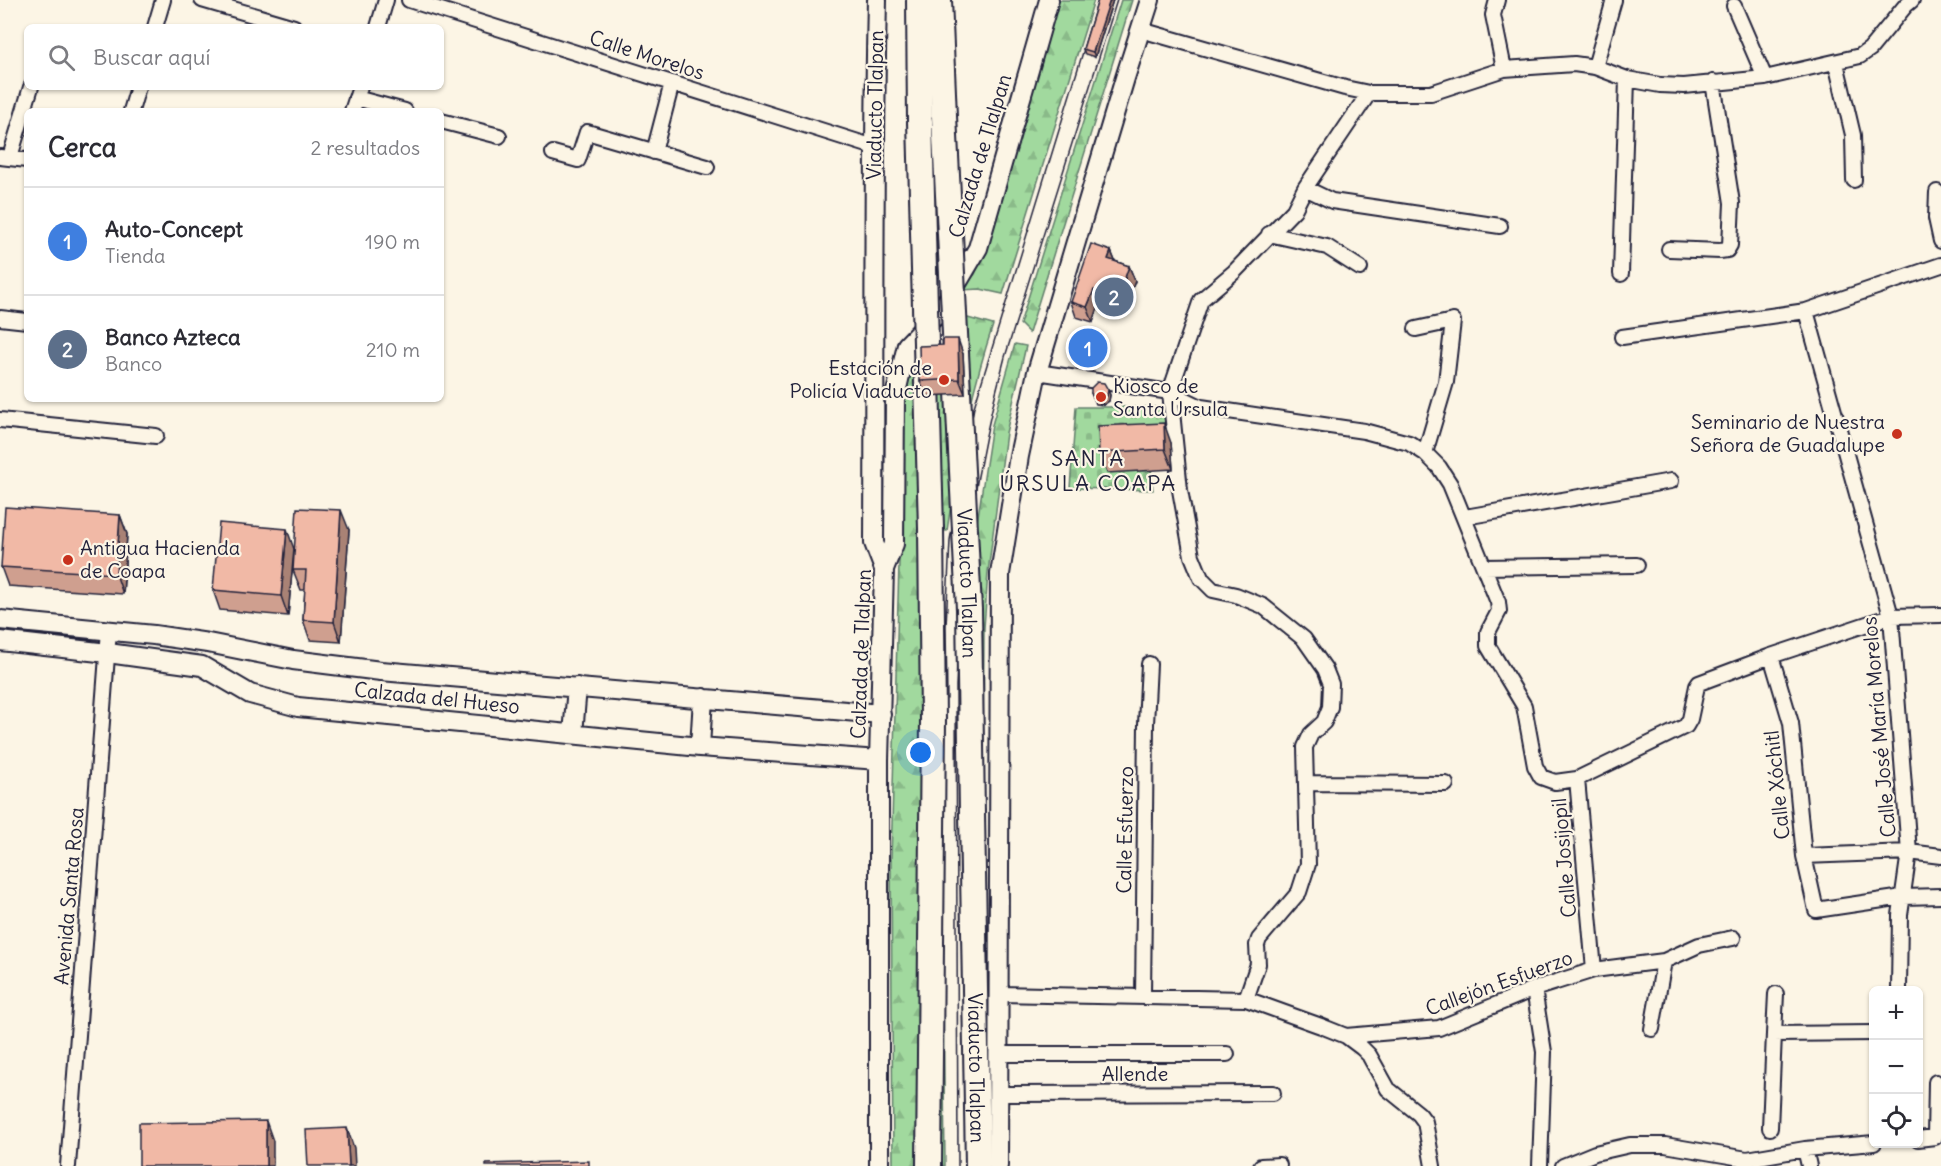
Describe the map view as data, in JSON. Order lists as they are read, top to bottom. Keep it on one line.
{"streets":{"highway":["Viaducto Tlalpan"],"main road":["Calzada de Tlalpan","Calzada del Hueso"],"street":["Calle Morelos","Calle José María Morelos","Calle Xóchitl","Calle Esfuerzo","Calle Josijopil","Avenida Santa Rosa","Callejón Esfuerzo","Allende"]},"crossings":[["Calle Morelos","Viaducto Tlalpan"],["Viaducto Tlalpan","Calzada de Tlalpan"],["Calzada de Tlalpan","Calzada del Hueso"],["Calzada del Hueso","Avenida Santa Rosa"],["Calle José María Morelos","Calle Xóchitl"],["Calle Josijopil","Callejón Esfuerzo"]],"districts":["SANTA ÚRSULA COAPA"],"places":["Estación de Policía Viaducto","Kiosco de Santa Úrsula","Seminario de Nuestra Señora de Guadalupe","Antigua Hacienda de Coapa"],"page":{"search":"Buscar aquí","heading":["Cerca","2 resultados"],"list":[{"mark":"1","name":"Auto-Concept","note":"Tienda","value":"190 m"},{"mark":"2","name":"Banco Azteca","note":"Banco","value":"210 m"}],"pins":["2","1"],"map_buttons":["+","−"]}}
